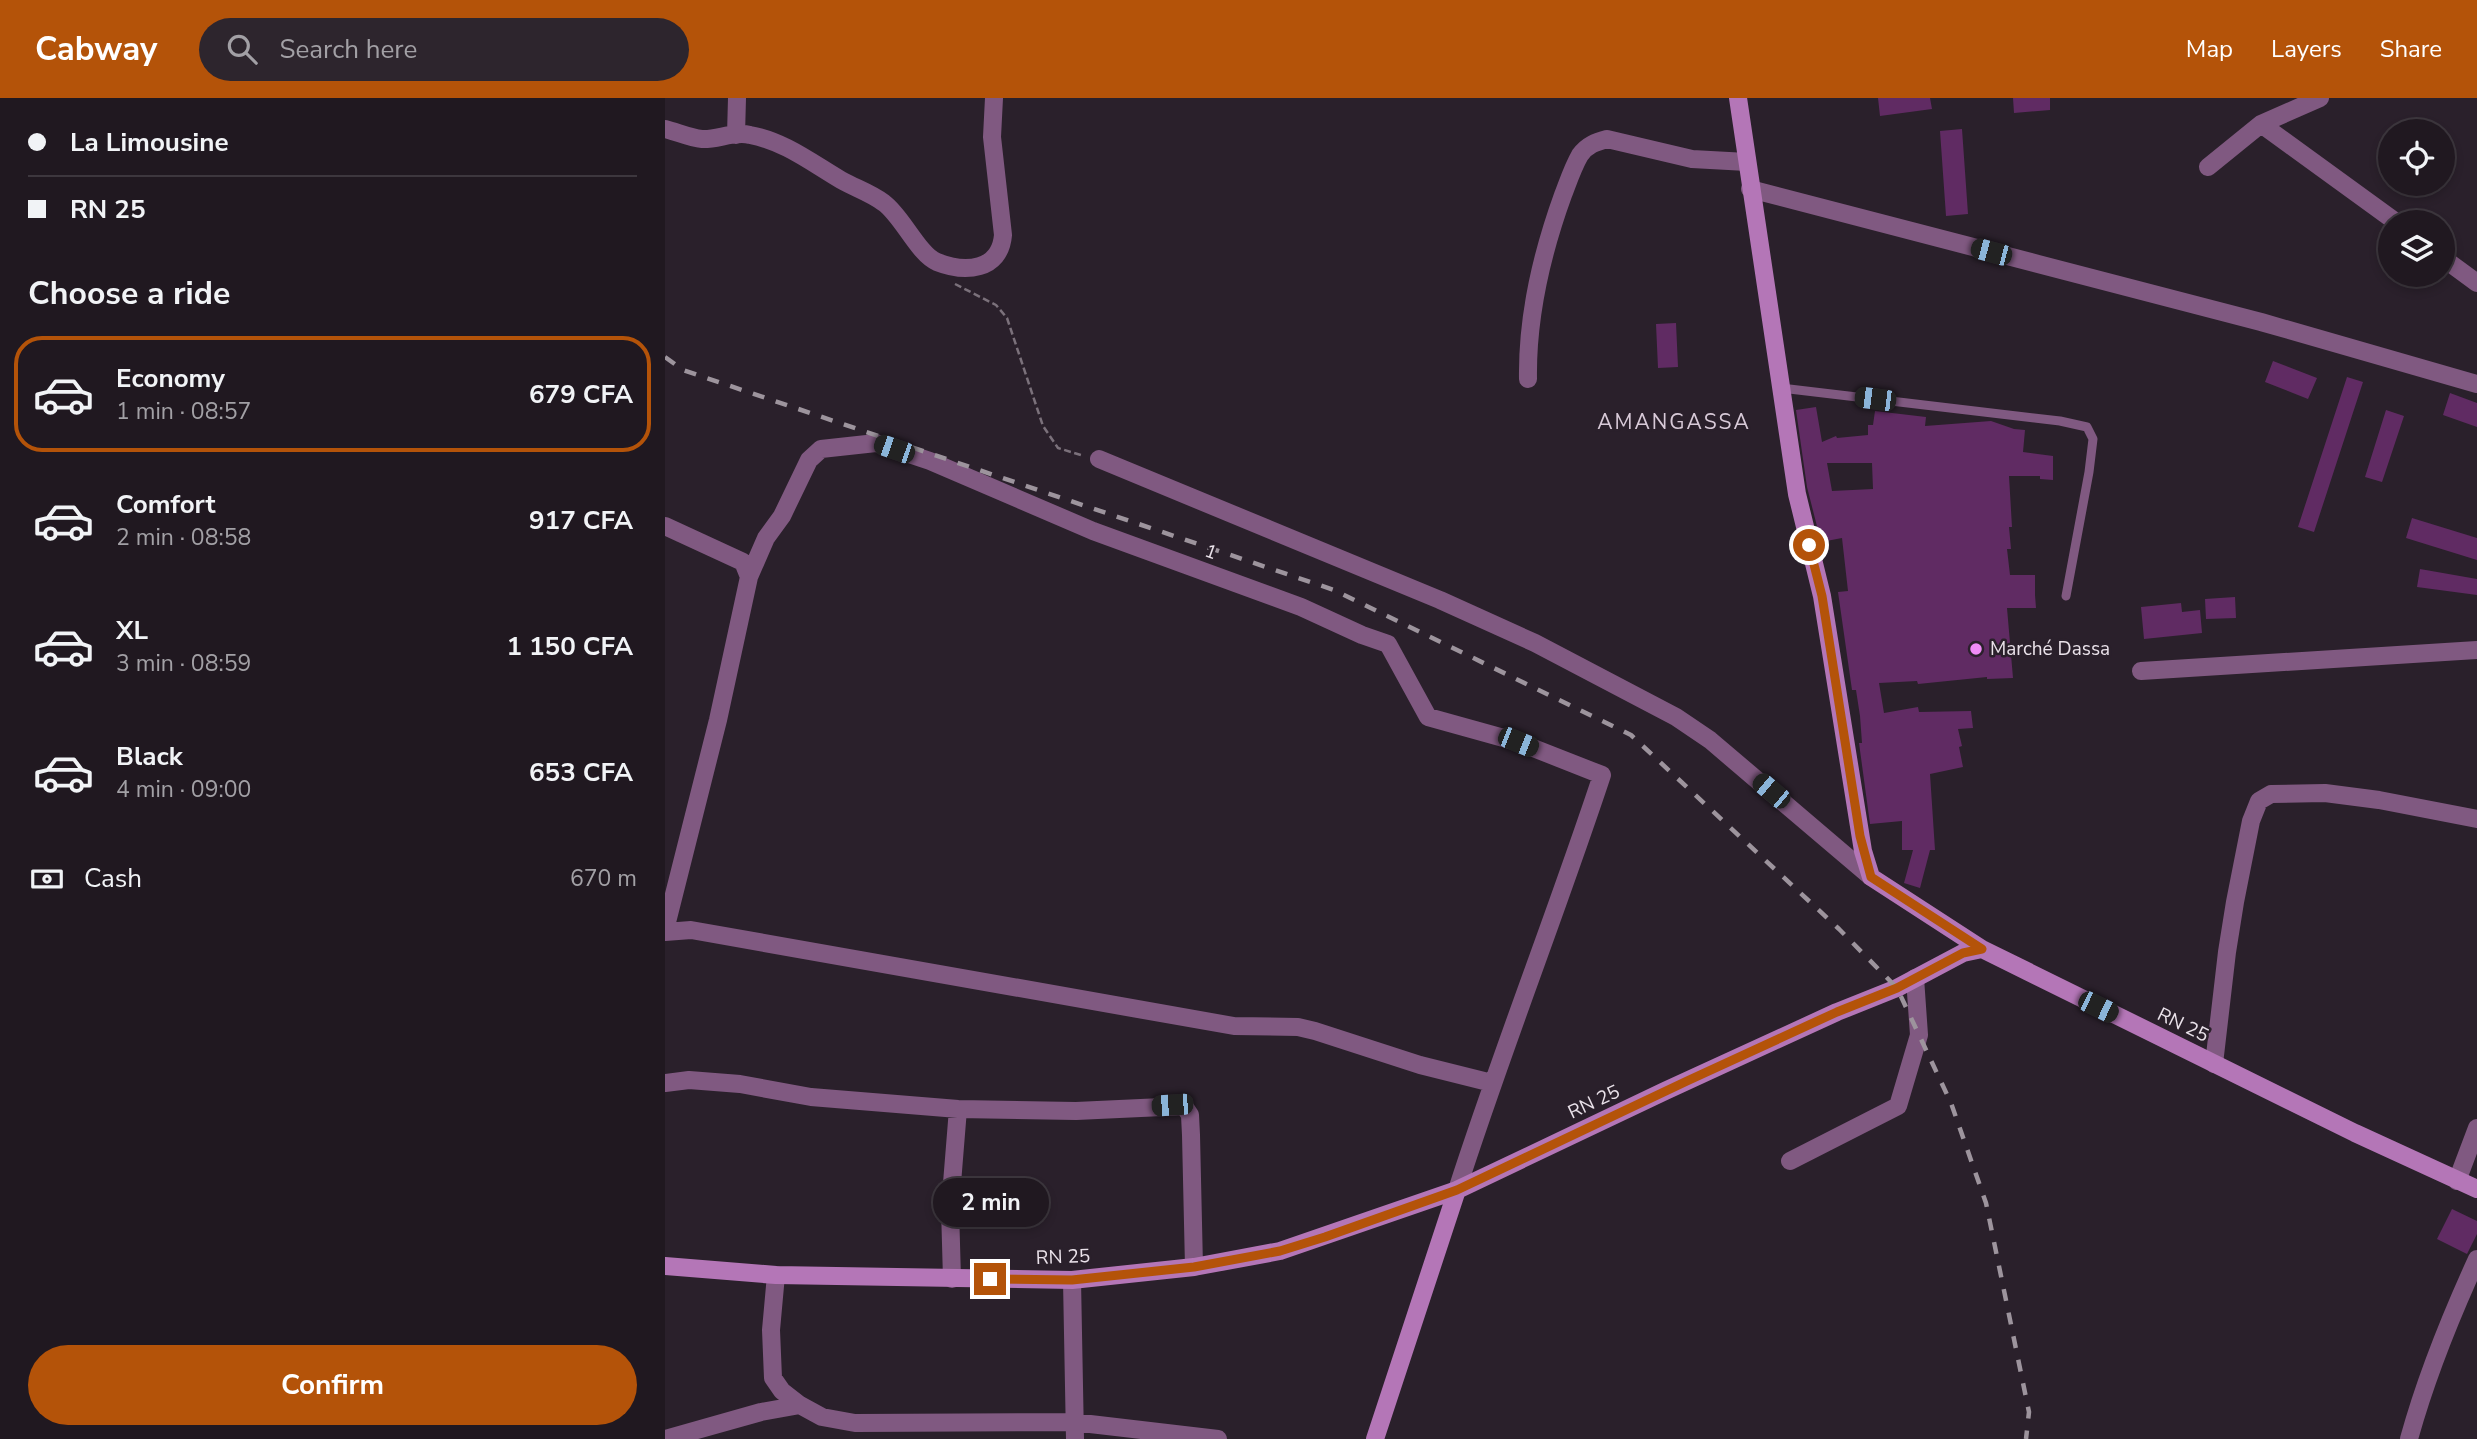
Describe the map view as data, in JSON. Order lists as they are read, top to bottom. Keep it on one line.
{"streets":{"main road":["RN 25"],"street":["1"]},"districts":["AMANGASSA"],"places":["Marché Dassa"],"page":{"header":"Cabway","search":"Search here","nav":["Map","Layers","Share"],"banner":["La Limousine","RN 25"],"heading":"Choose a ride","list":[{"name":"Economy","note":"1 min · 08:57","value":"679 CFA"},{"name":"Comfort","note":"2 min · 08:58","value":"917 CFA"},{"name":"XL","note":"3 min · 08:59","value":"1 150 CFA"},{"name":"Black","note":"4 min · 09:00","value":"653 CFA"}],"pay":["Cash","670 m"],"bubble":"2 min","buttons":"Confirm"}}
